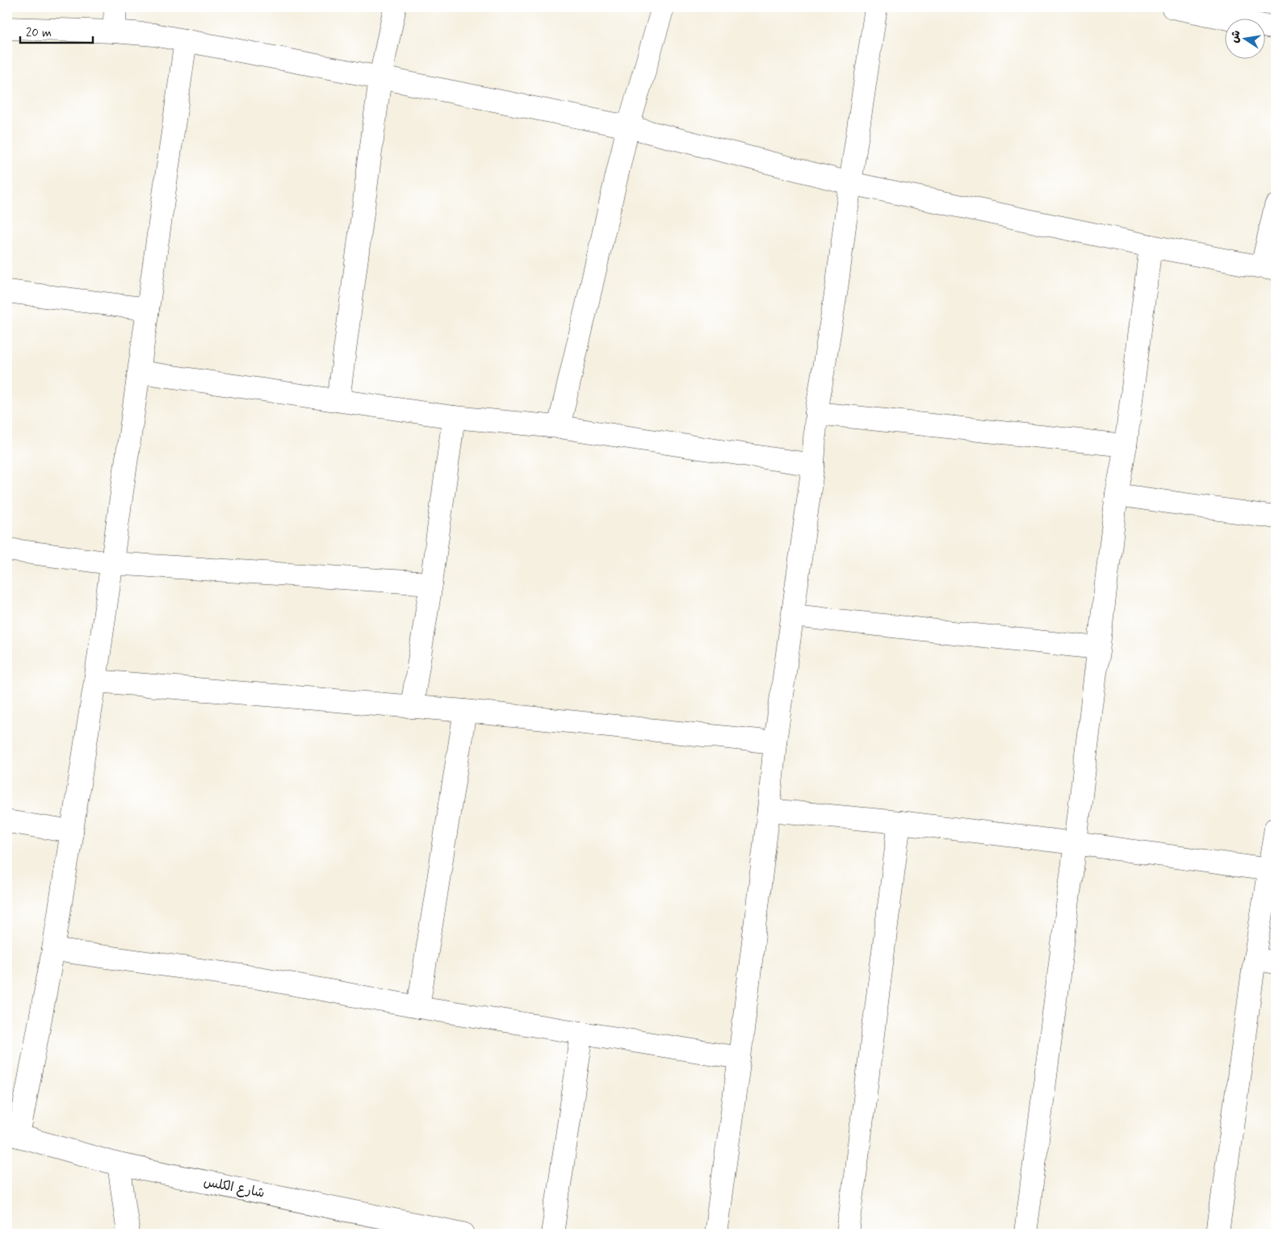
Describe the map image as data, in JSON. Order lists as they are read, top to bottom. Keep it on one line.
{"streets":{"street":["شارع الكلس"]},"scale_bar":"20 m","north":"left"}
